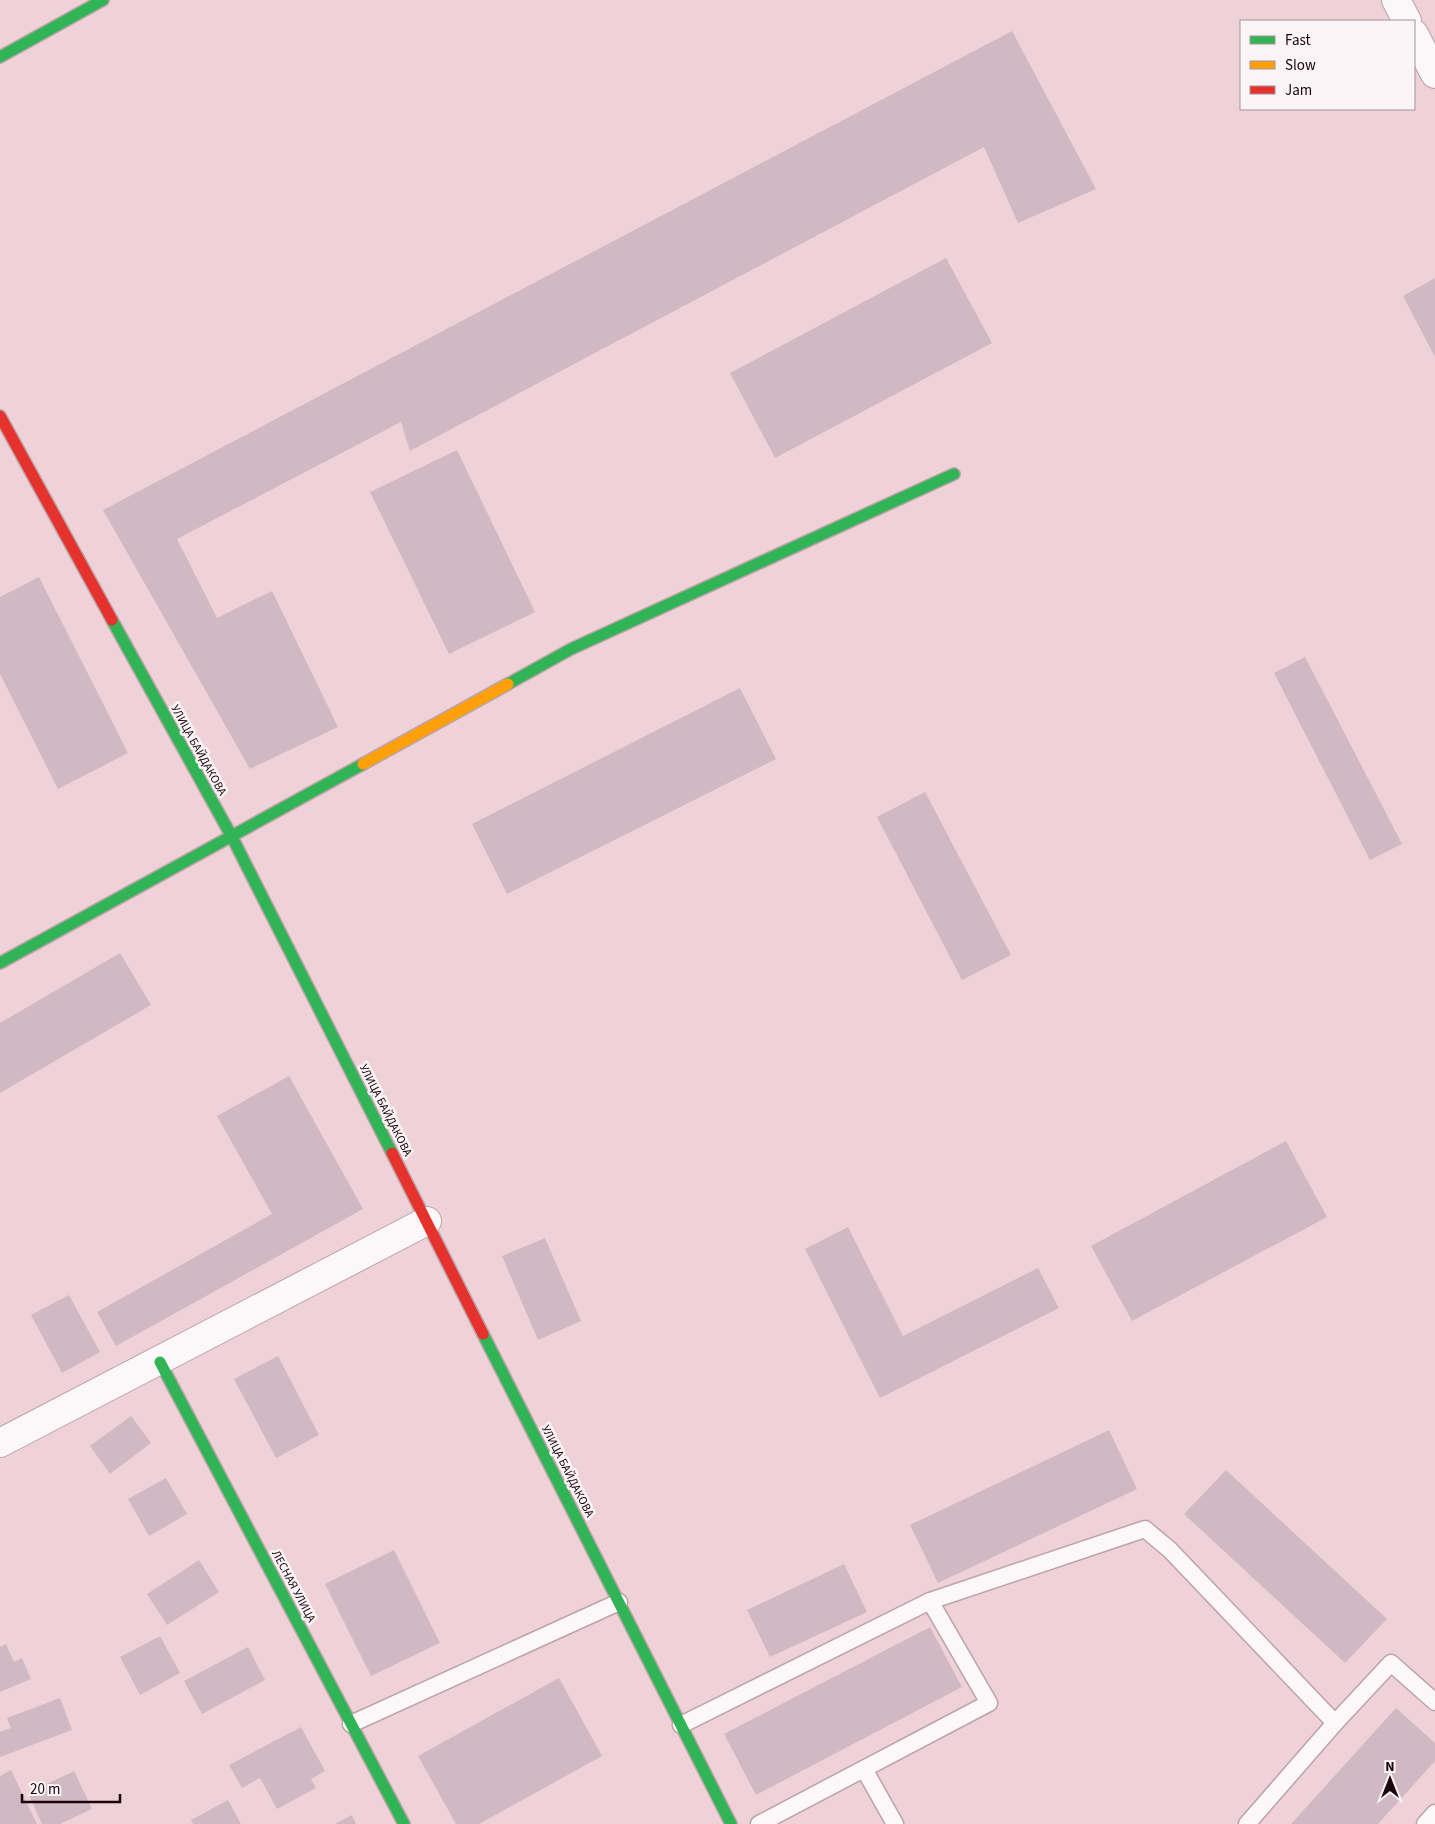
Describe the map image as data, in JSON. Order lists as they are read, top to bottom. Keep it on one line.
{"streets":{"street":["УЛИЦА БАЙДАКОВА","ЛЕСНАЯ УЛИЦА"]},"legend":["Fast","Slow","Jam"],"scale_bar":"20 m","north":"top"}
